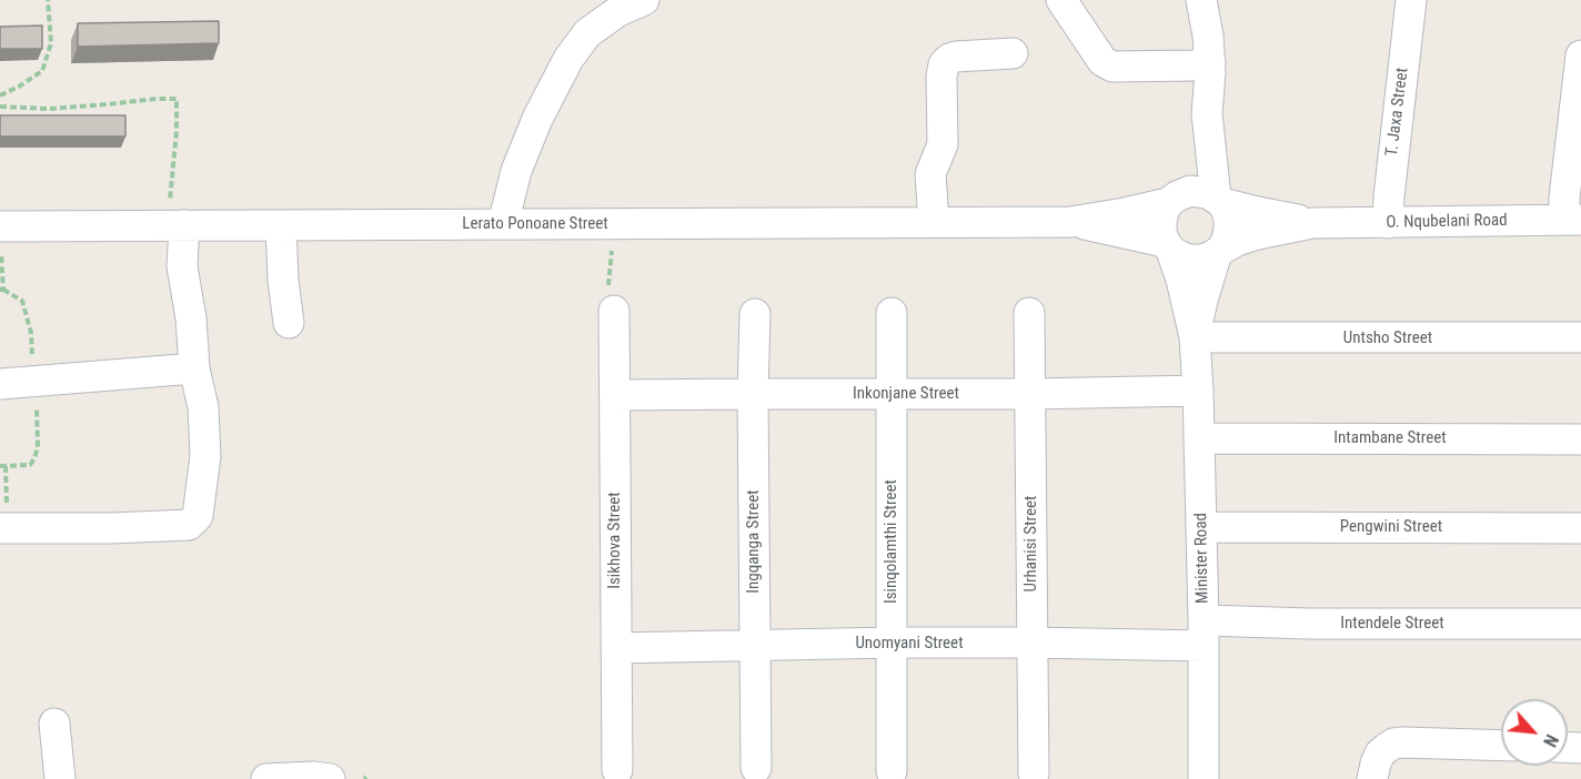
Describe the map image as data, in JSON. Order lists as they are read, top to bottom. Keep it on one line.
{"streets":{"street":["T. Jaxa Street","O. Nqubelani Road","Lerato Ponoane Street","Untsho Street","Inkonjane Street","Intambane Street","Pengwini Street","Isikhova Street","Ingqanga Street","Isinqolamthi Street","Urhanisi Street","Minister Road","Intendele Street","Unomyani Street"]},"crossings":[["T. Jaxa Street","O. Nqubelani Road"],["O. Nqubelani Road","Lerato Ponoane Street"],["O. Nqubelani Road","Minister Road"],["Lerato Ponoane Street","Minister Road"],["Untsho Street","Minister Road"],["Inkonjane Street","Isikhova Street"],["Inkonjane Street","Ingqanga Street"],["Inkonjane Street","Isinqolamthi Street"],["Inkonjane Street","Urhanisi Street"],["Inkonjane Street","Minister Road"],["Intambane Street","Minister Road"],["Pengwini Street","Minister Road"],["Isikhova Street","Unomyani Street"],["Ingqanga Street","Unomyani Street"],["Isinqolamthi Street","Unomyani Street"],["Urhanisi Street","Unomyani Street"],["Minister Road","Intendele Street"],["Minister Road","Unomyani Street"],["Intendele Street","Unomyani Street"]],"north":"bottom right"}
